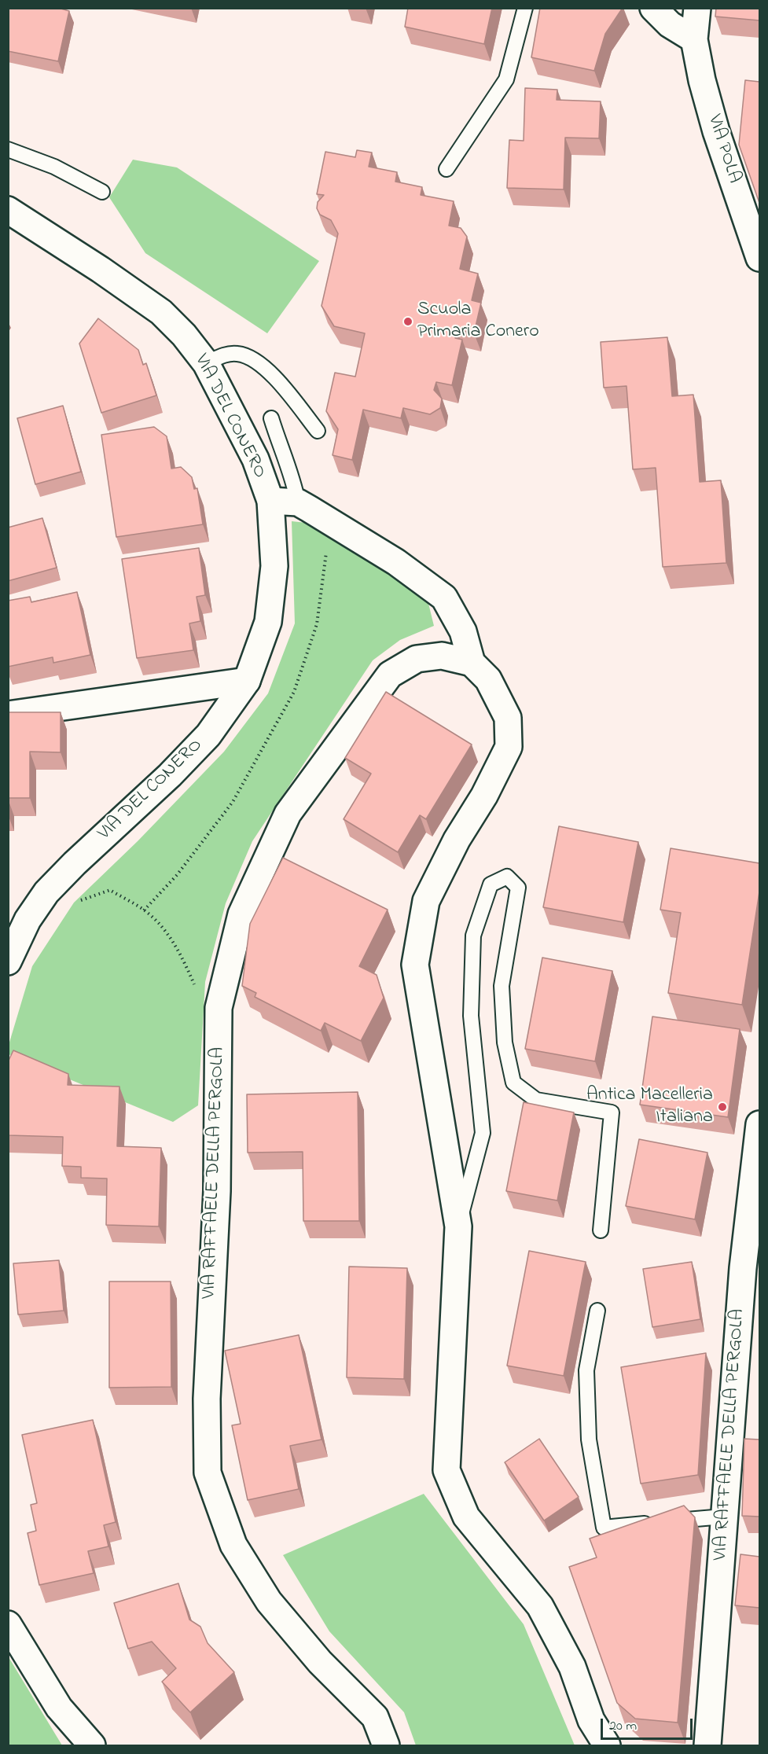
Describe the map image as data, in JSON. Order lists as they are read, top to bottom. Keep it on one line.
{"streets":{"street":["VIA POLA","VIA DEL CONERO","VIA RAFFAELE DELLA PERGOLA"]},"places":["Scuola Primaria Conero","Antica Macelleria Italiana"],"scale_bar":"20 m"}
